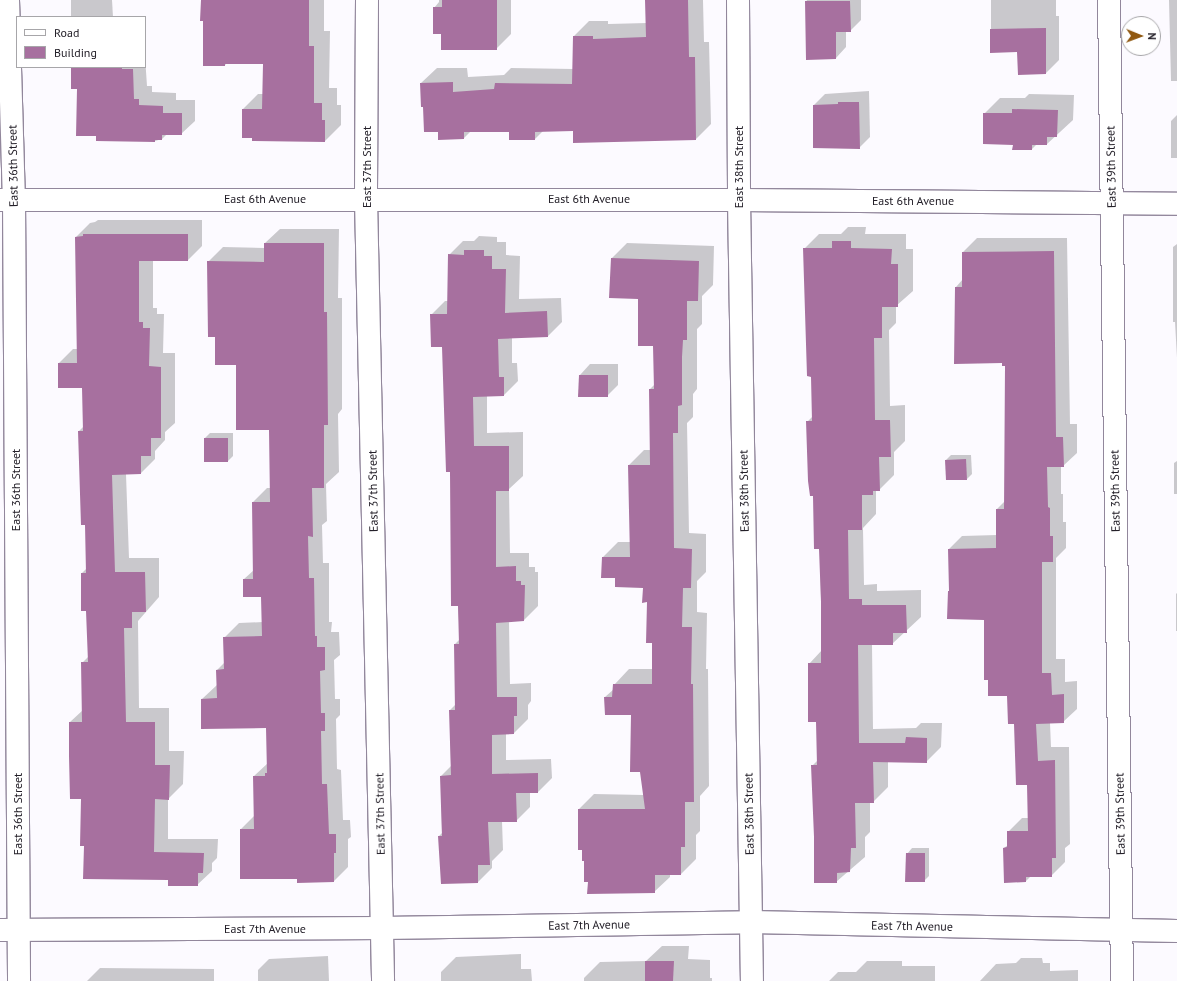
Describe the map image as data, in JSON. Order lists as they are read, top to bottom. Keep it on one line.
{"streets":{"street":["East 36th Street","East 37th Street","East 38th Street","East 39th Street","East 6th Avenue","East 7th Avenue"]},"crossings":[["East 36th Street","East 6th Avenue"],["East 36th Street","East 7th Avenue"],["East 37th Street","East 6th Avenue"],["East 37th Street","East 7th Avenue"],["East 38th Street","East 6th Avenue"],["East 38th Street","East 7th Avenue"],["East 39th Street","East 6th Avenue"],["East 39th Street","East 7th Avenue"]],"legend":["Road","Building"],"north":"right"}
